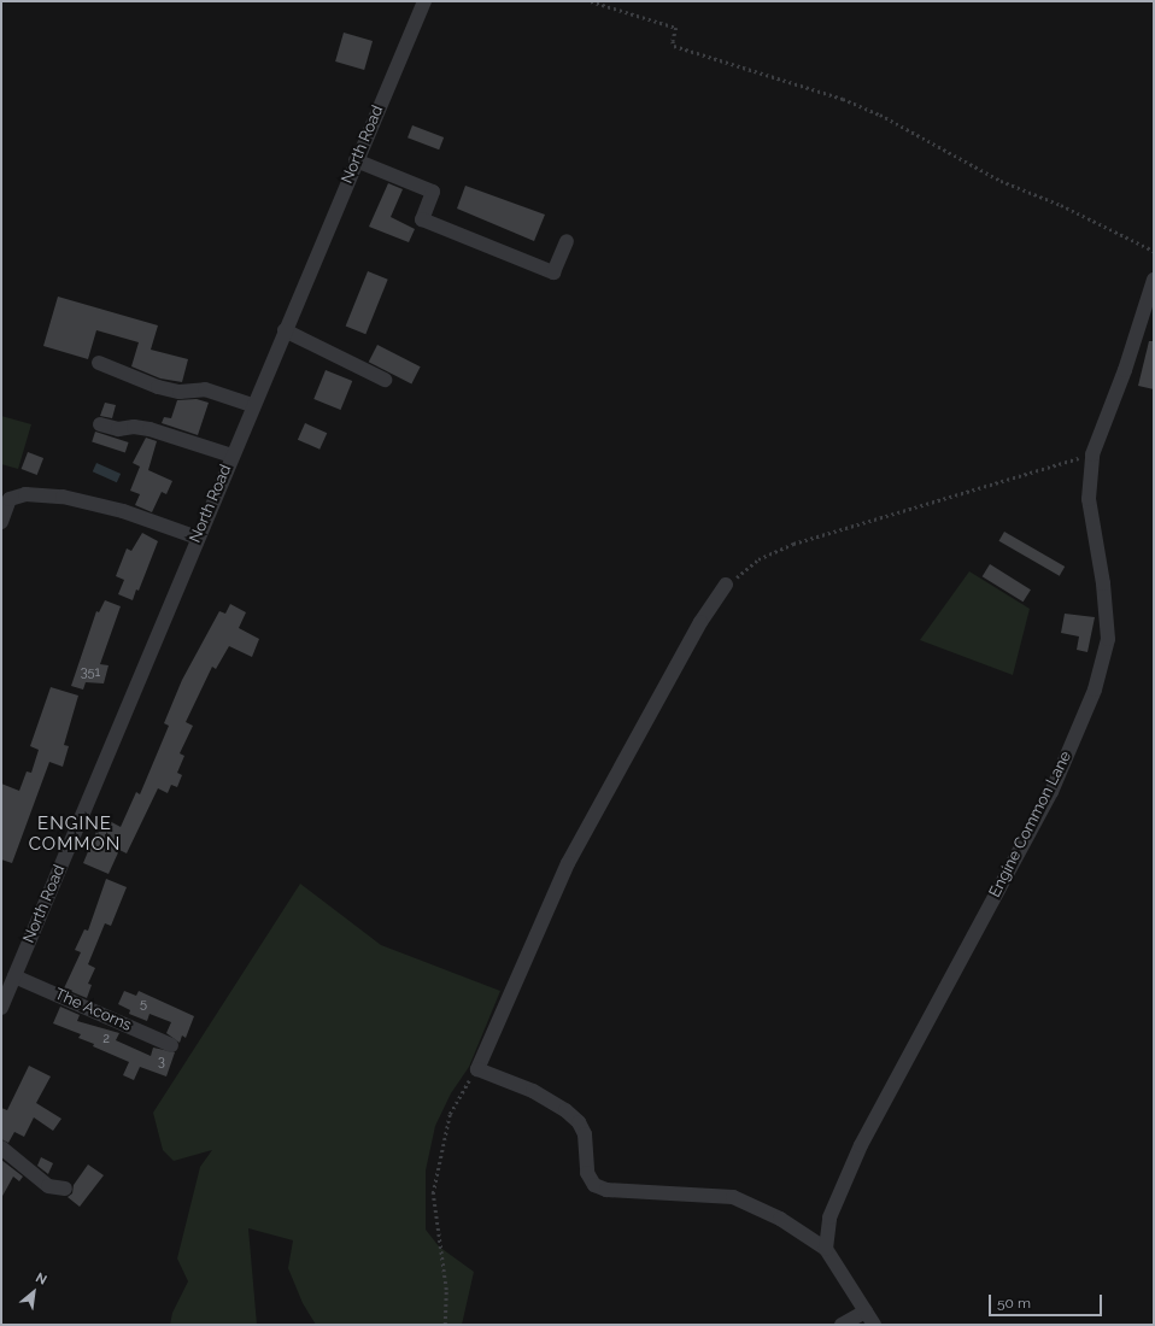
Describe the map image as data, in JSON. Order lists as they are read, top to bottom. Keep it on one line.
{"streets":{"street":["North Road","Engine Common Lane","The Acorns"]},"crossings":[["North Road","The Acorns"]],"districts":["ENGINE COMMON"],"house_numbers":["351","5","2","3"],"scale_bar":"50 m","north":"top right"}
